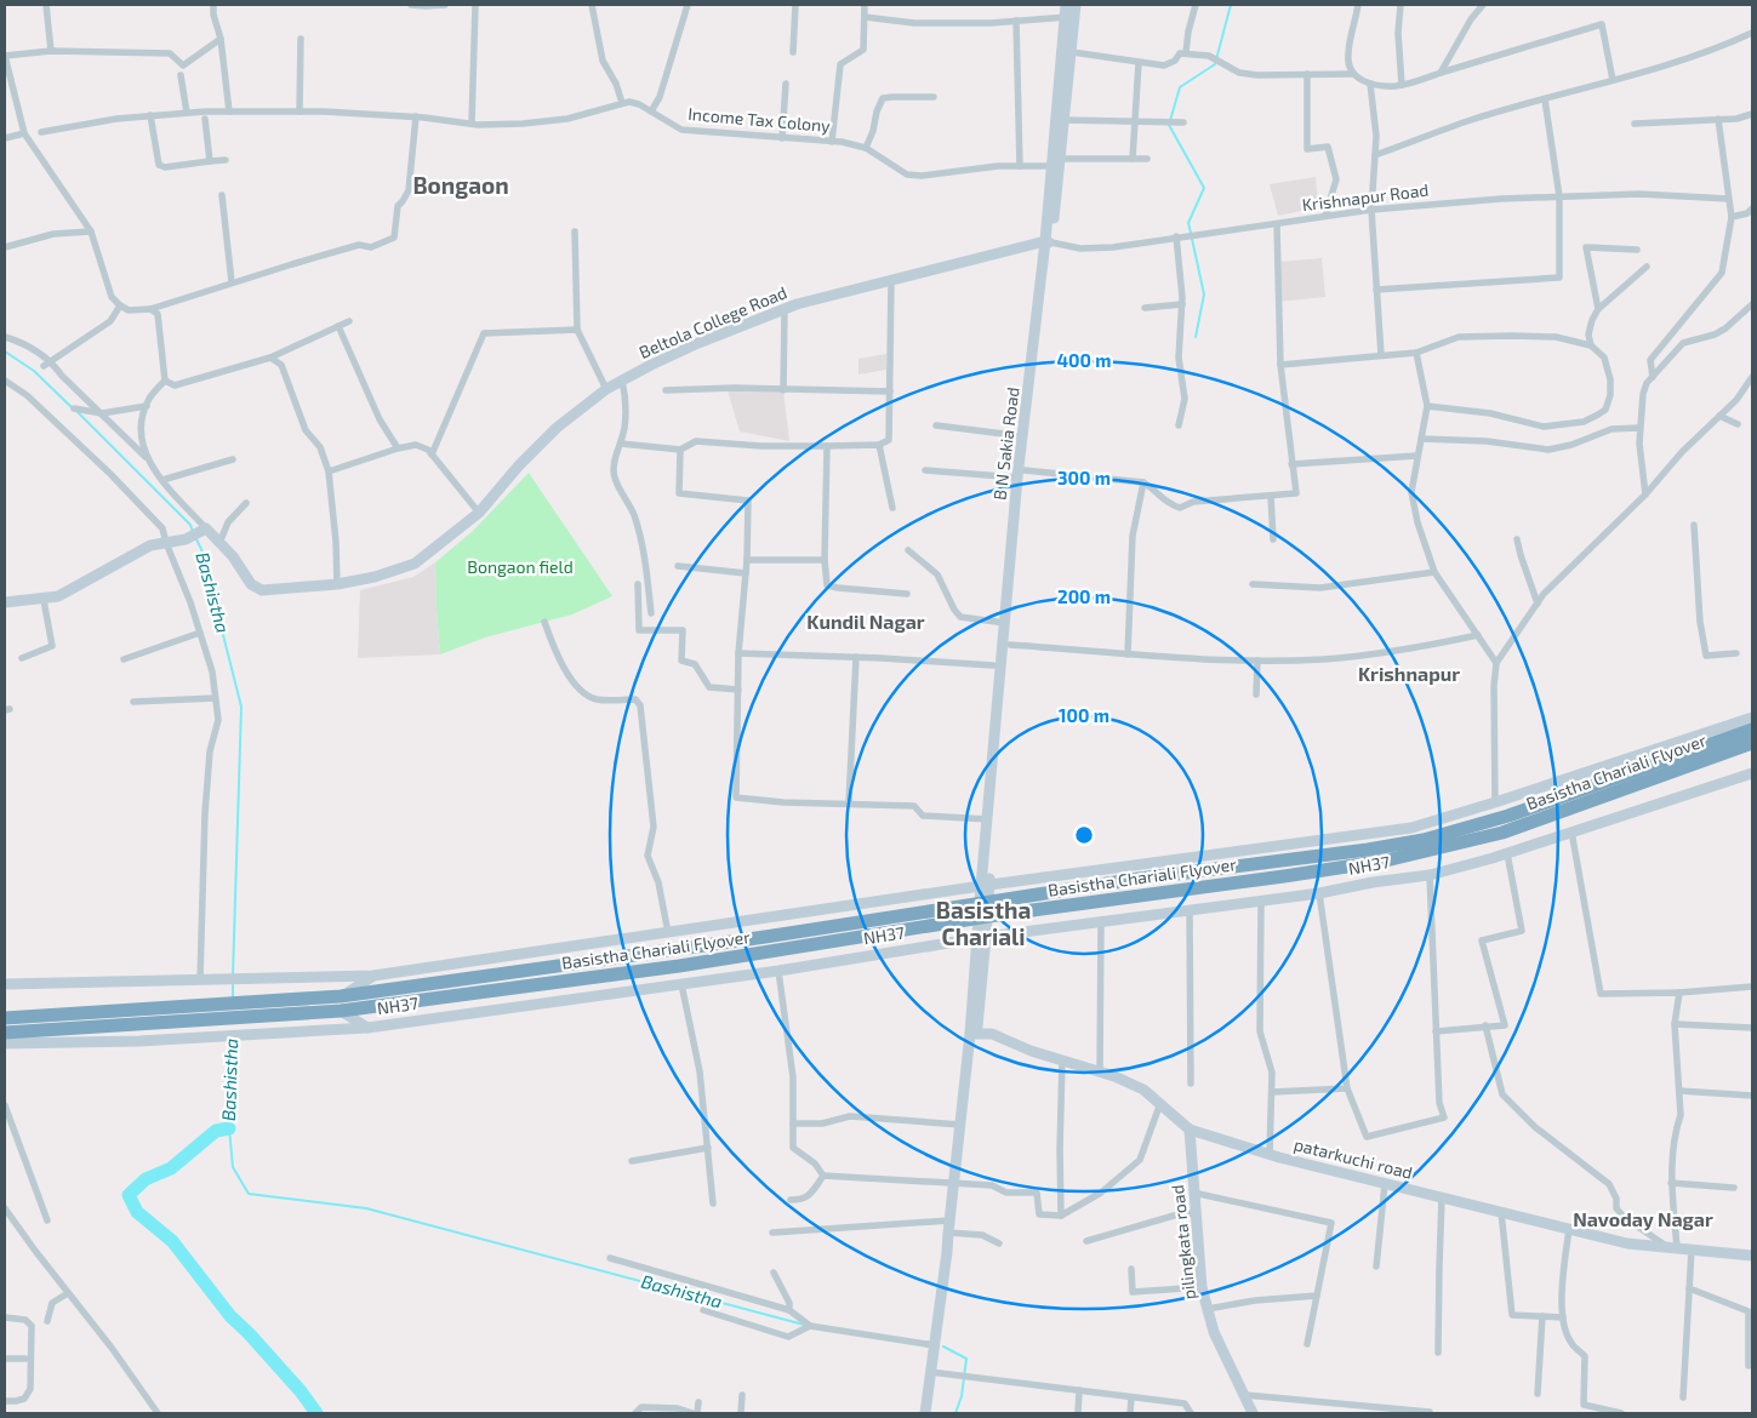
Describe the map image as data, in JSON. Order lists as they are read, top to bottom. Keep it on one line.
{"streets":{"highway":["Basistha Chariali Flyover"],"street":["Income Tax Colony","Krishnapur Road","Beltola College Road","B N Sakia Road","NH37","patarkuchi road","pilingkata road"]},"crossings":[["Income Tax Colony","B N Sakia Road"],["Krishnapur Road","Beltola College Road"],["Krishnapur Road","B N Sakia Road"],["Beltola College Road","B N Sakia Road"],["patarkuchi road","pilingkata road"]],"districts":["Bongaon","Kundil Nagar","Krishnapur","Basistha Chariali","Navoday Nagar"],"water":["Bashistha"],"parks":["Bongaon field"],"rings":["400 m","300 m","200 m","100 m"]}
